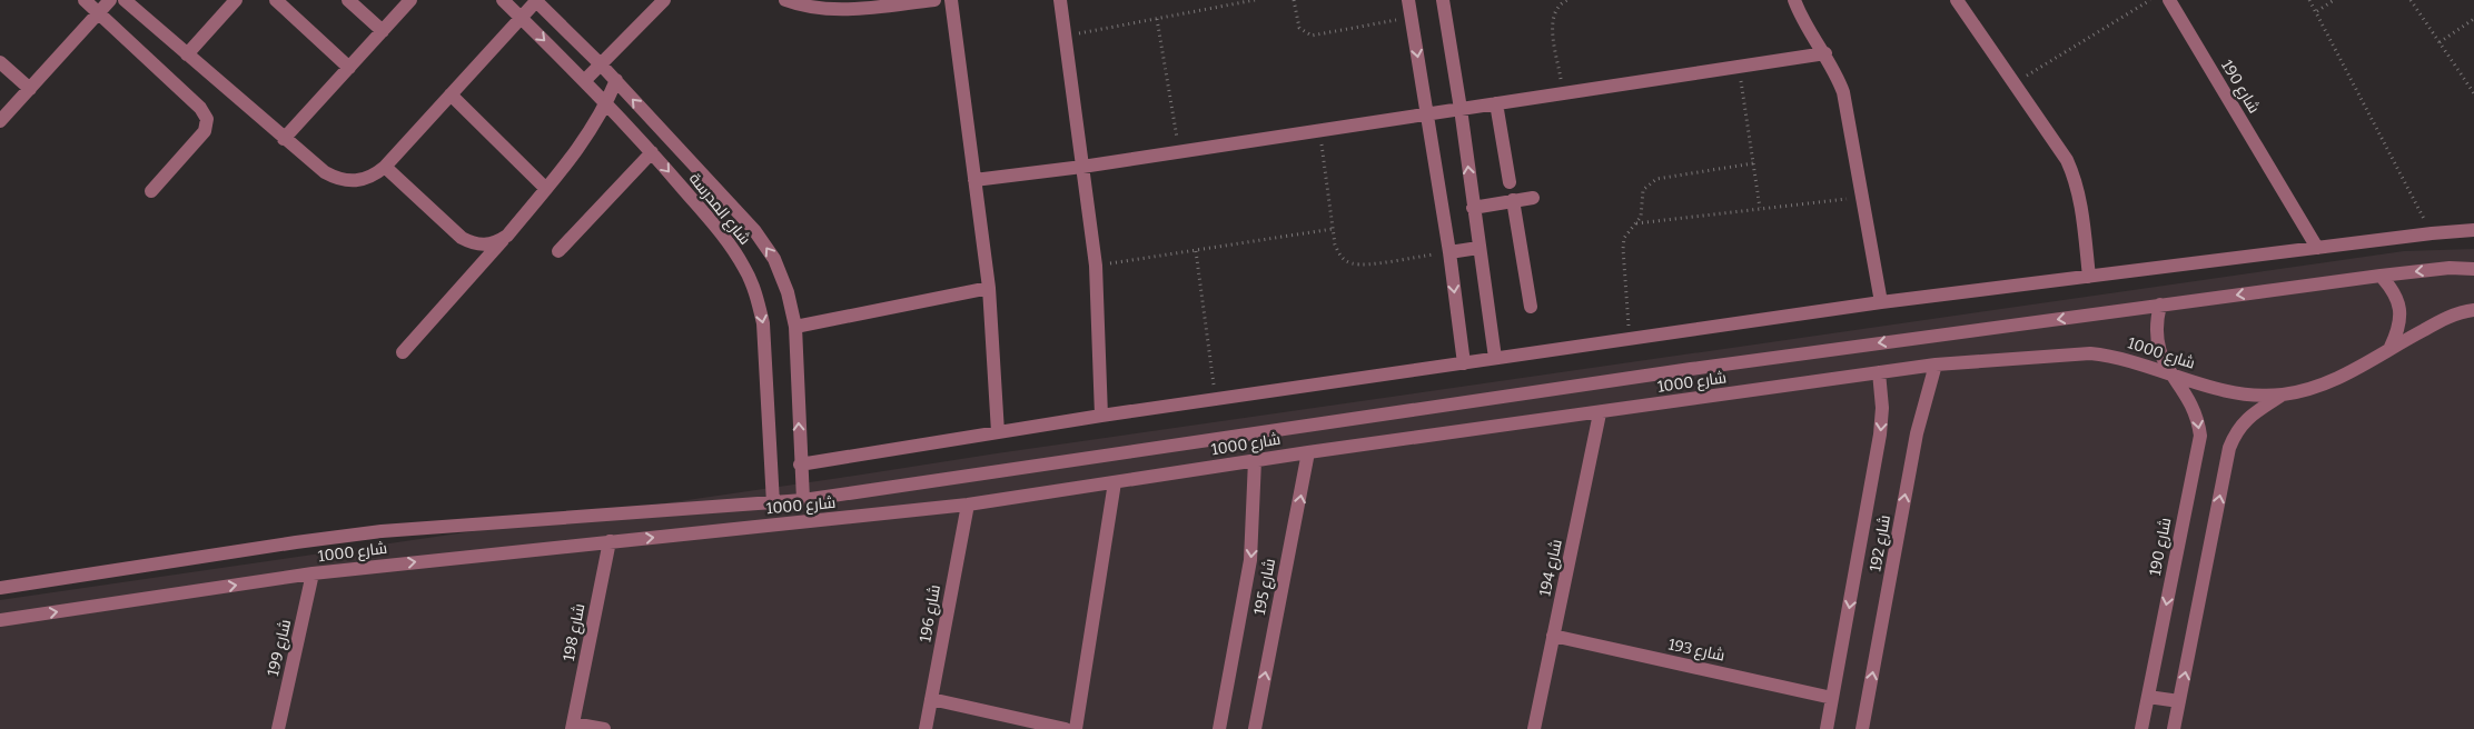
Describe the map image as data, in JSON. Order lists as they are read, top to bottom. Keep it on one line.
{"streets":{"street":["شارع 190","شارع المدرسة","شارع 1000","شارع 192","شارع 194","شارع 195","شارع 196","شارع 198","شارع 199","شارع 193"]},"crossings":[["شارع 190","شارع 1000"],["شارع المدرسة","شارع 1000"],["شارع 1000","شارع 192"],["شارع 1000","شارع 194"],["شارع 1000","شارع 195"],["شارع 1000","شارع 196"],["شارع 1000","شارع 198"],["شارع 1000","شارع 199"],["شارع 192","شارع 193"],["شارع 194","شارع 193"]]}
